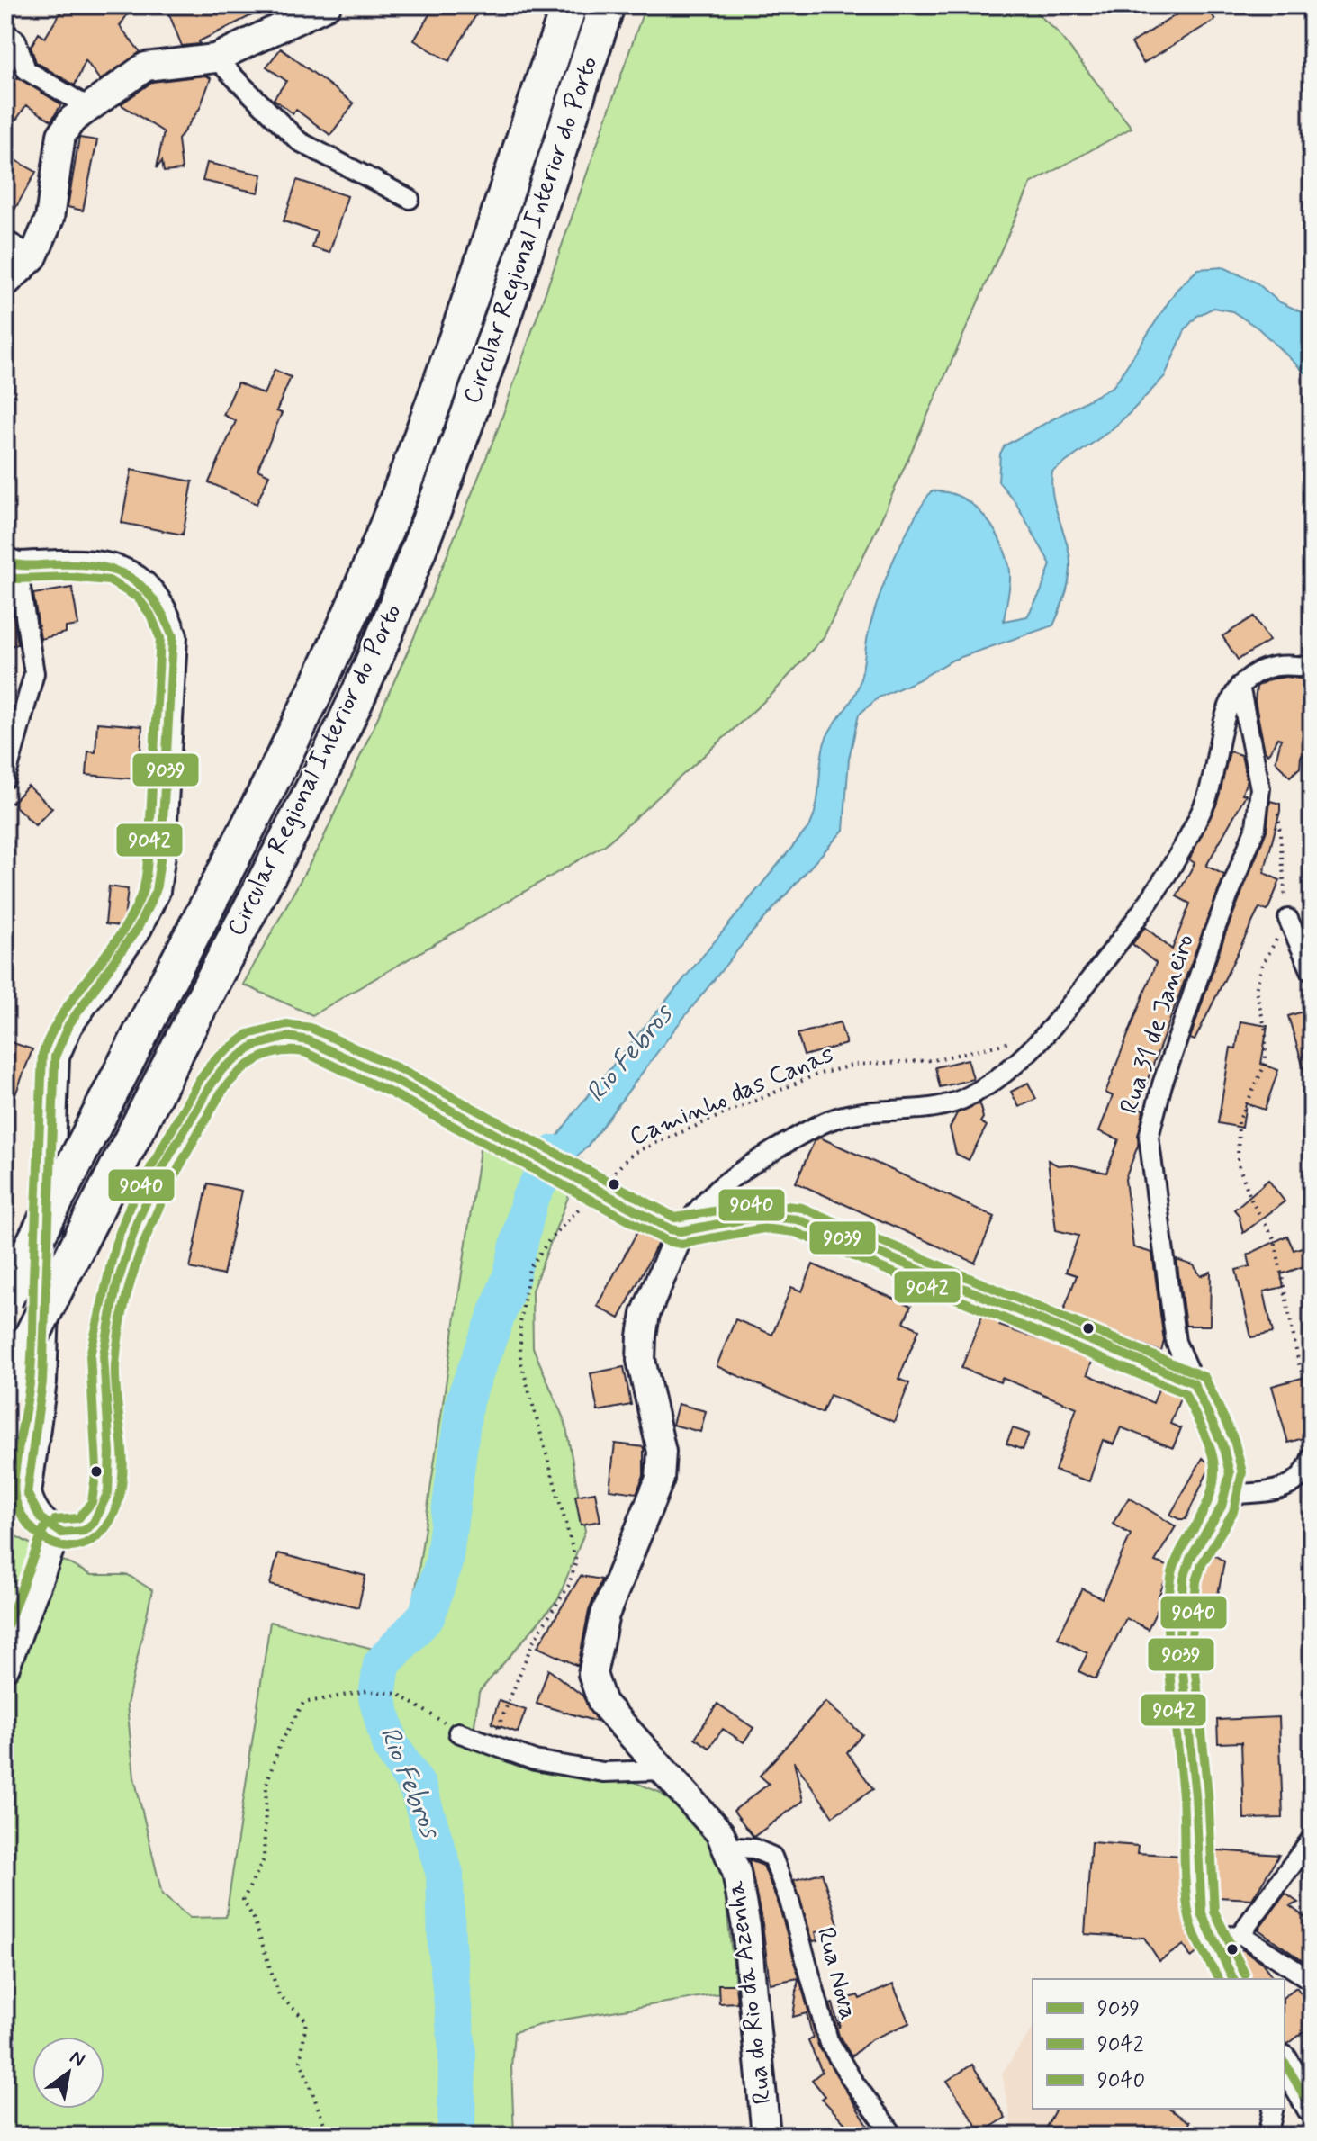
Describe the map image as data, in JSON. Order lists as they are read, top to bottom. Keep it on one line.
{"streets":{"highway":["Circular Regional Interior do Porto"],"street":["Rua 31 de Janeiro","Rua Nova","Rua do Rio da Azenha"],"path":["Caminho das Canas"]},"crossings":[["Rua Nova","Rua do Rio da Azenha"]],"water":["Rio Febros"],"lines":["transit line 9039","transit line 9042","transit line 9040"],"legend":["9039","9042","9040"],"north":"top right"}
